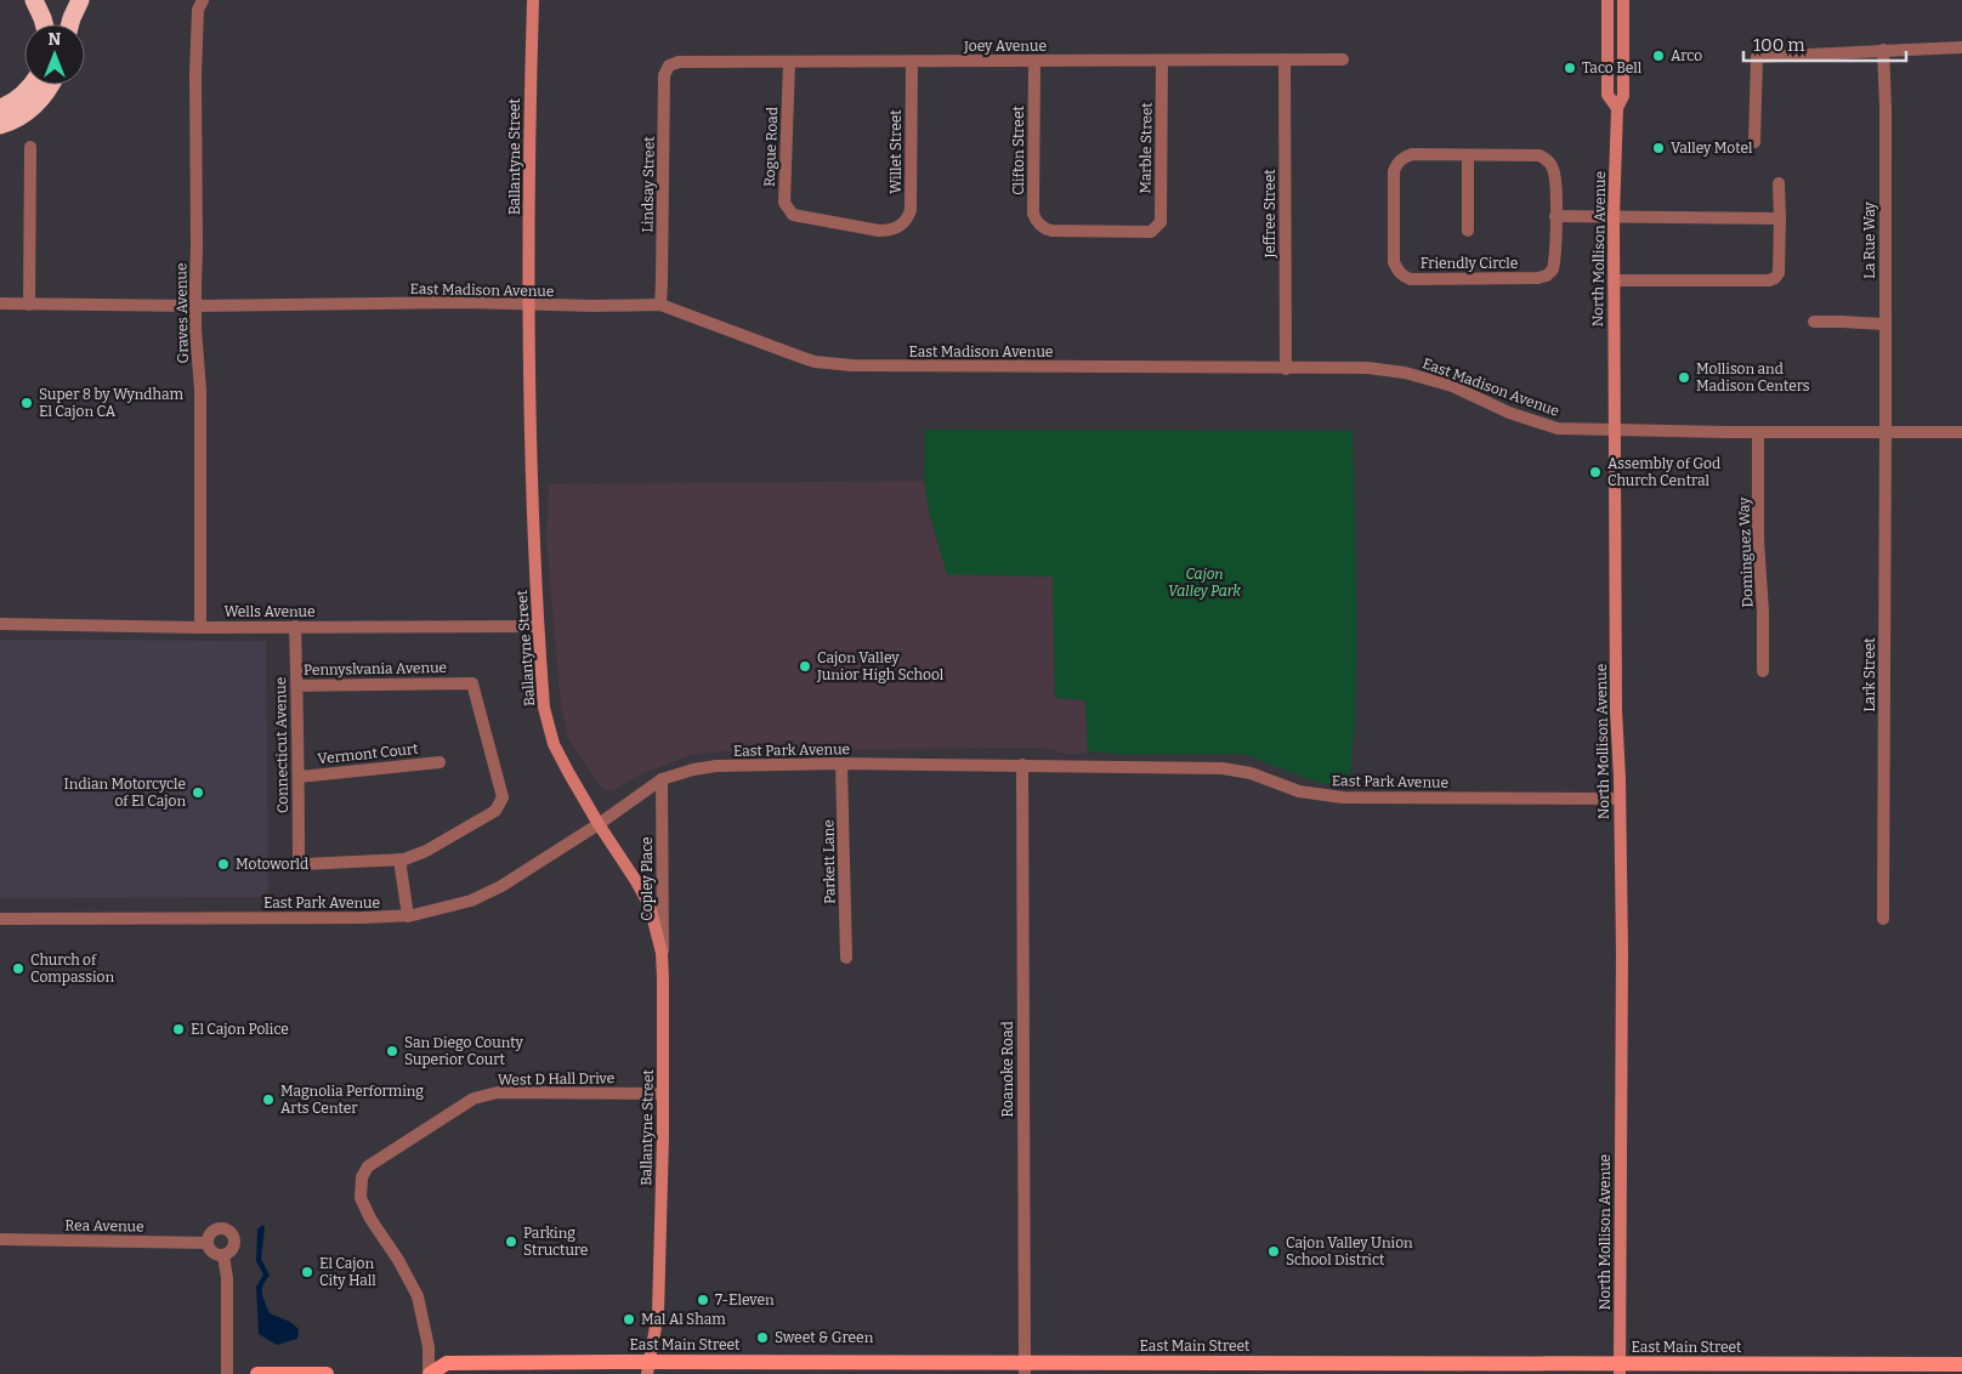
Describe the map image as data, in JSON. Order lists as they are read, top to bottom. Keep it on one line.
{"streets":{"main road":["Ballantyne Street","North Mollison Avenue","East Main Street"],"street":["Joey Avenue","Rogue Road","Marble Street","Clifton Street","Willet Street","Lindsay Street","Jeffree Street","La Rue Way","Friendly Circle","East Madison Avenue","Graves Avenue","Dominguez Way","Wells Avenue","Pennyslvania Avenue","Lark Street","Connecticut Avenue","East Park Avenue","Vermont Court","Parkett Lane","Copley Place","Roanoke Road","West D Hall Drive","Rea Avenue"]},"crossings":[["Joey Avenue","Rogue Road"],["Joey Avenue","Marble Street"],["Joey Avenue","Clifton Street"],["Joey Avenue","Willet Street"],["Joey Avenue","Lindsay Street"],["Joey Avenue","Jeffree Street"],["Rogue Road","Willet Street"],["Marble Street","Clifton Street"],["Ballantyne Street","East Madison Avenue"],["Ballantyne Street","Wells Avenue"],["Ballantyne Street","East Park Avenue"],["Ballantyne Street","Copley Place"],["Ballantyne Street","West D Hall Drive"],["Ballantyne Street","East Main Street"],["Lindsay Street","East Madison Avenue"],["Jeffree Street","East Madison Avenue"],["La Rue Way","East Madison Avenue"],["La Rue Way","Lark Street"],["North Mollison Avenue","East Madison Avenue"],["North Mollison Avenue","East Park Avenue"],["North Mollison Avenue","East Main Street"],["East Madison Avenue","Graves Avenue"],["East Madison Avenue","Dominguez Way"],["East Madison Avenue","Lark Street"],["Graves Avenue","Wells Avenue"],["Wells Avenue","Connecticut Avenue"],["Pennyslvania Avenue","Connecticut Avenue"],["Connecticut Avenue","Vermont Court"],["East Park Avenue","Parkett Lane"],["East Park Avenue","Copley Place"],["East Park Avenue","Roanoke Road"],["Roanoke Road","East Main Street"],["West D Hall Drive","East Main Street"]],"parks":["Cajon Valley Park"],"places":["Arco","Taco Bell","Valley Motel","Mollison and Madison Centers","Super 8 by Wyndham El Cajon CA","Assembly of God Church Central","Cajon Valley Junior High School","Indian Motorcycle of El Cajon","Motoworld","Church of Compassion","El Cajon Police","San Diego County Superior Court","Magnolia Performing Arts Center","Parking Structure","Cajon Valley Union School District","El Cajon City Hall","7-Eleven","Mal Al Sham","Sweet & Green"],"scale_bar":"100 m","north":"top"}
